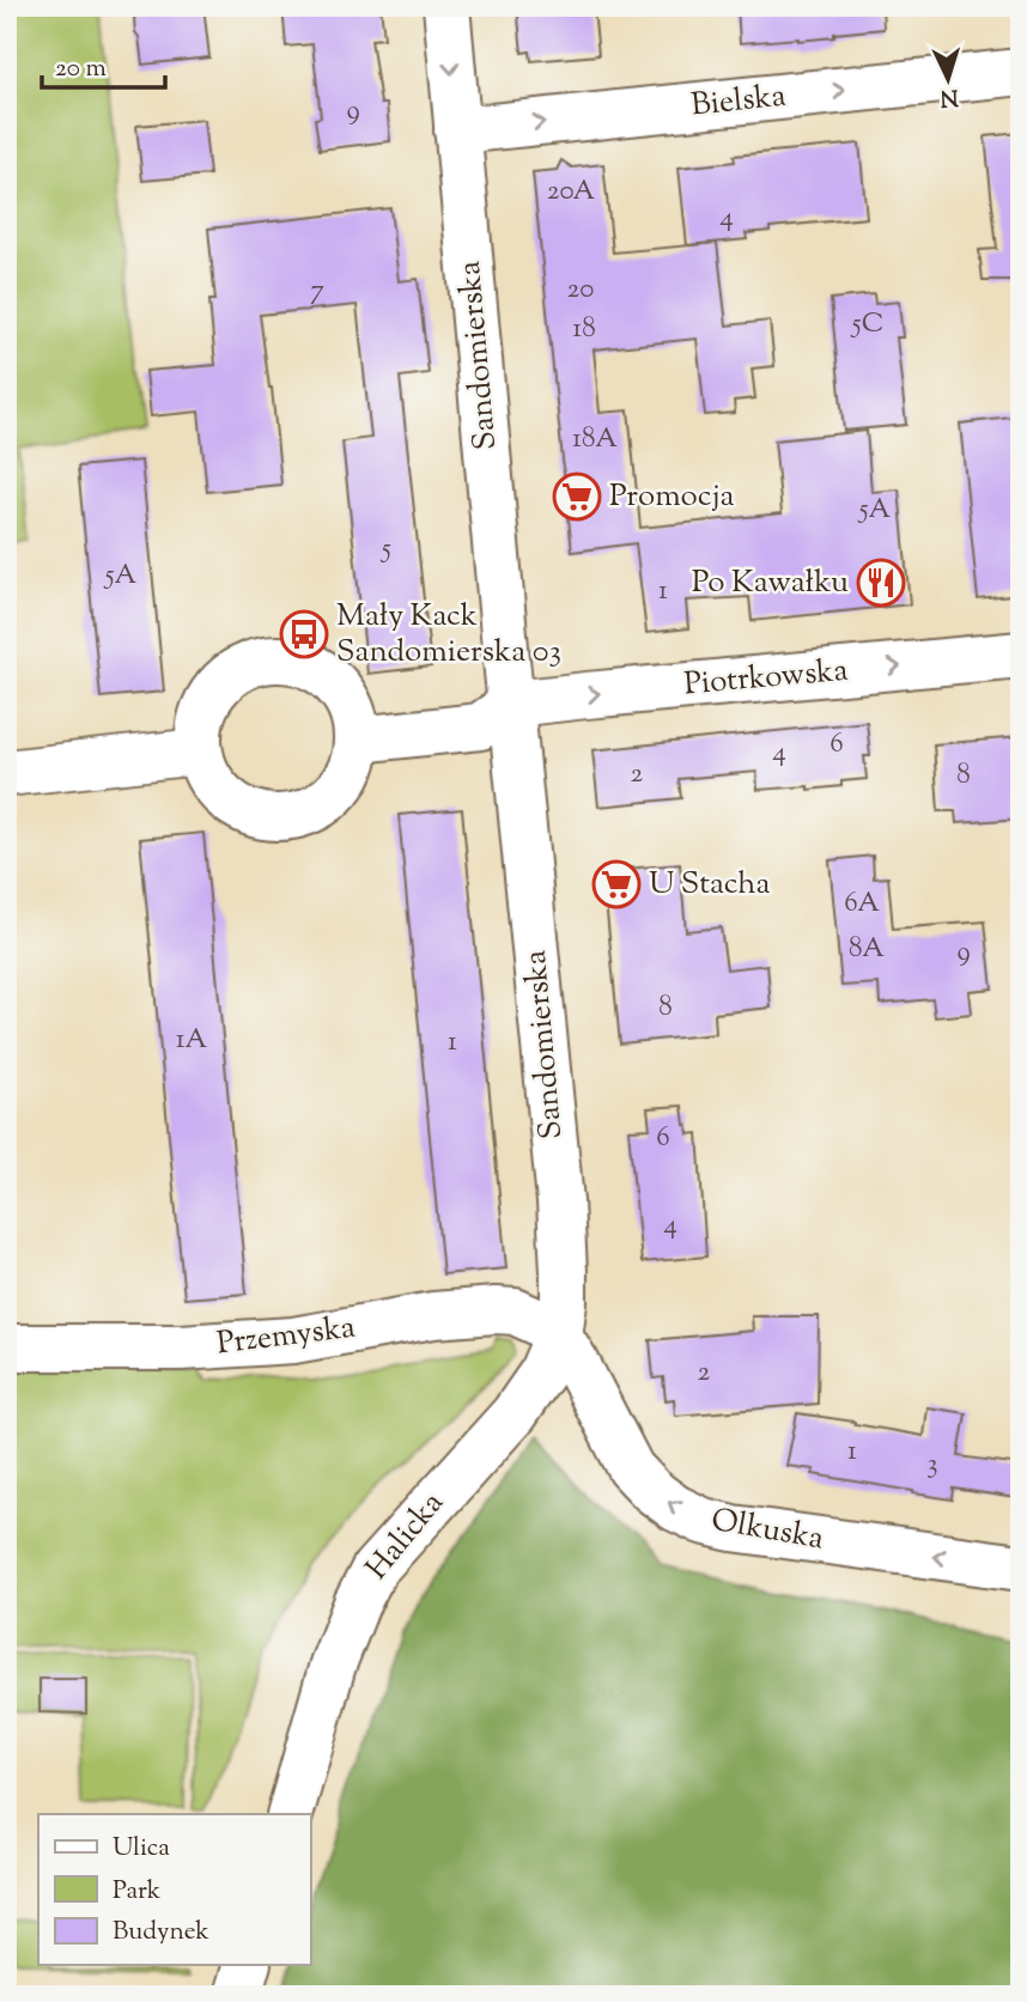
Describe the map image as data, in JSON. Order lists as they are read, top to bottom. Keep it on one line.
{"streets":{"street":["Bielska","Sandomierska","Piotrkowska","Przemyska","Olkuska","Halicka"]},"crossings":[["Bielska","Sandomierska"],["Sandomierska","Piotrkowska"],["Sandomierska","Przemyska"],["Sandomierska","Olkuska"],["Sandomierska","Halicka"],["Przemyska","Olkuska"],["Przemyska","Halicka"],["Olkuska","Halicka"]],"one_way":["Bielska","Piotrkowska","Olkuska"],"places":{"supermarket":["Promocja","U Stacha"],"restaurant":["Po Kawałku"],"bus stop":["Mały Kack Sandomierska 03"]},"house_numbers":["9","20A","4","20","7","5C","18","18A","5A","5","5A","1","6","4","2","8","6A","8A","9","8","1A","1","6","4","2","1","3"],"legend":["Ulica","Park","Budynek"],"scale_bar":"20 m","north":"bottom"}
